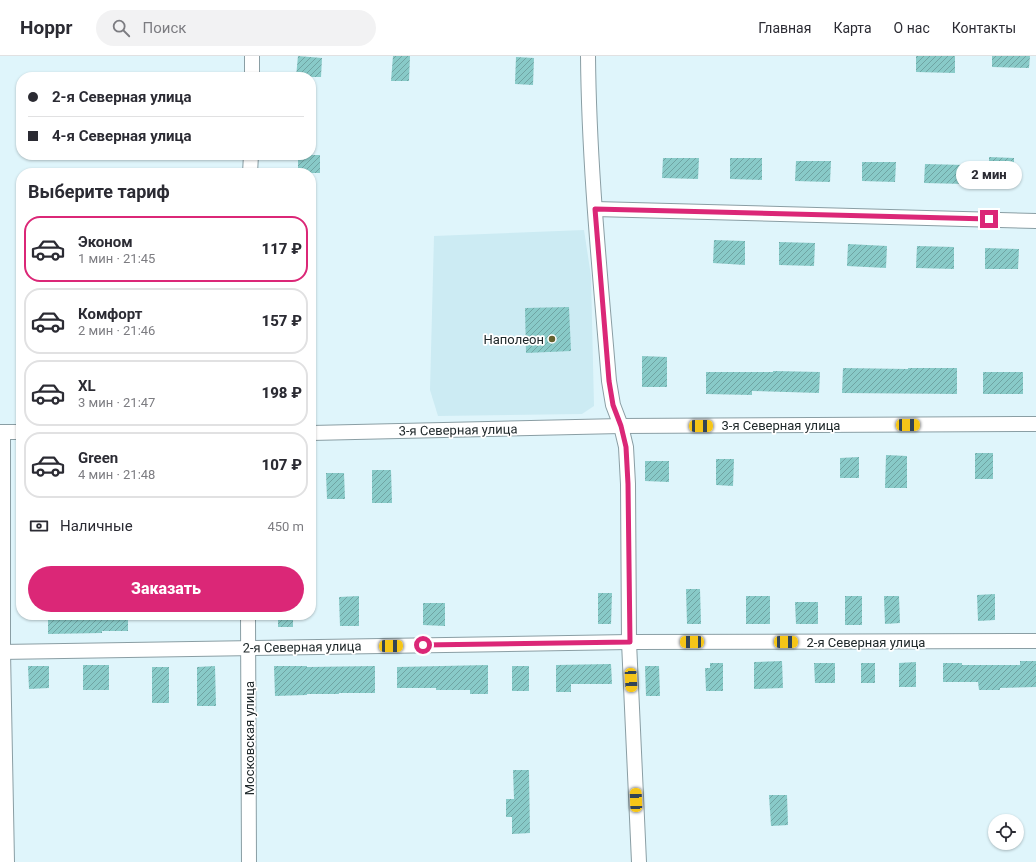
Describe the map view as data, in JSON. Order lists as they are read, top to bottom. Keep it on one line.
{"streets":{"street":["3-я Северная улица","2-я Северная улица","Московская улица"]},"crossings":[["2-я Северная улица","Московская улица"]],"places":["Наполеон"],"page":{"header":"Hoppr","search":"Поиск","nav":["Главная","Карта","О нас","Контакты"],"banner":["2-я Северная улица","4-я Северная улица"],"bubble":"2 мин","heading":"Выберите тариф","list":[{"name":"Эконом","note":"1 мин · 21:45","value":"117 ₽"},{"name":"Комфорт","note":"2 мин · 21:46","value":"157 ₽"},{"name":"XL","note":"3 мин · 21:47","value":"198 ₽"},{"name":"Green","note":"4 мин · 21:48","value":"107 ₽"}],"pay":["Наличные","450 m"],"buttons":"Заказать"}}
